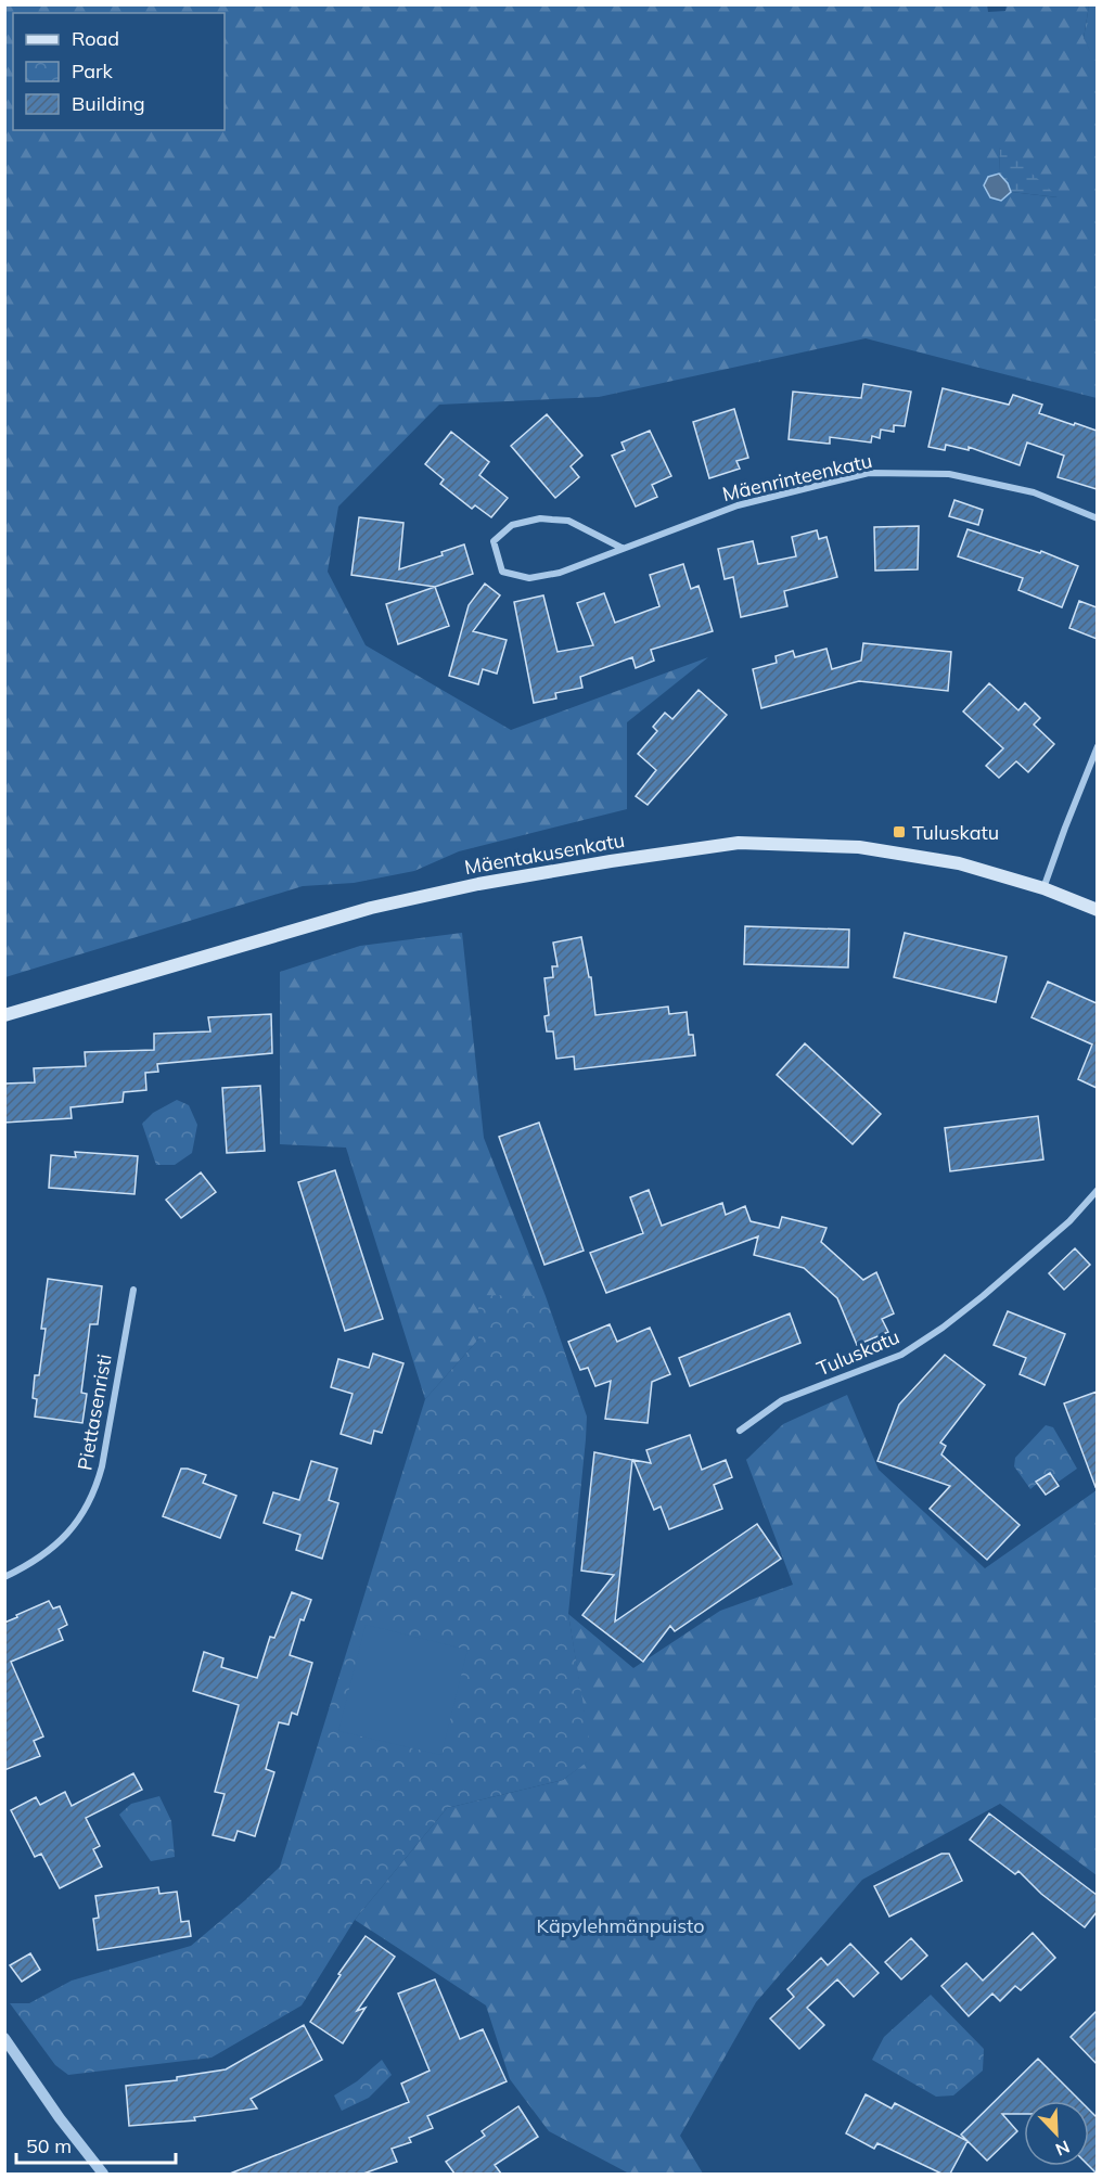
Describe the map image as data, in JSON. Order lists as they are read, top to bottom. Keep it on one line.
{"streets":{"main road":["Mäentakusenkatu"],"street":["Mäenrinteenkatu","Tuluskatu","Piettasenristi"]},"parks":["Käpylehmänpuisto"],"places":{"transit":["Tuluskatu"]},"legend":["Road","Park","Building"],"scale_bar":"50 m","north":"bottom right"}
